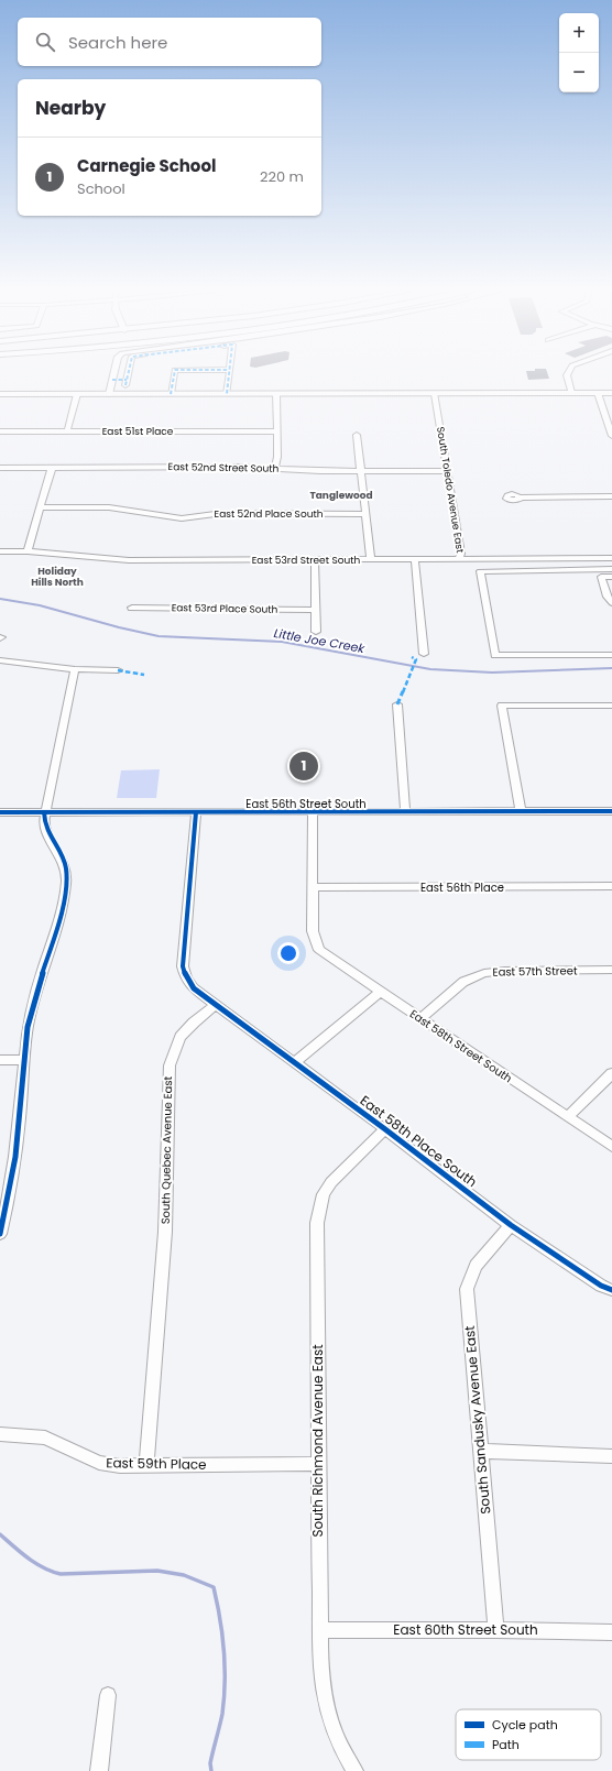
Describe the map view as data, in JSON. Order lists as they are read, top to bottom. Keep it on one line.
{"streets":{"street":["East 51st Place","East 52nd Street South","South Toledo Avenue East","East 52nd Place South","East 53rd Street South","East 53rd Place South","East 56th Street South","East 56th Place","East 57th Street","East 58th Street South","East 58th Place South","South Quebec Avenue East","South Sandusky Avenue East","South Richmond Avenue East","East 59th Place","East 60th Street South"]},"crossings":[["East 52nd Street South","South Toledo Avenue East"],["South Toledo Avenue East","East 53rd Street South"],["East 56th Place","East 58th Street South"],["East 57th Street","East 58th Street South"],["East 58th Place South","South Quebec Avenue East"],["East 58th Place South","South Sandusky Avenue East"],["East 58th Place South","South Richmond Avenue East"],["South Quebec Avenue East","East 59th Place"],["South Sandusky Avenue East","East 60th Street South"],["South Richmond Avenue East","East 59th Place"],["South Richmond Avenue East","East 60th Street South"]],"districts":["Tanglewood","Holiday Hills North"],"water":["Little Joe Creek"],"legend":["Cycle path","Path"],"page":{"map_buttons":["+","−"],"search":"Search here","heading":"Nearby","list":[{"mark":"1","name":"Carnegie School","note":"School","value":"220 m"}],"pins":"1"}}
